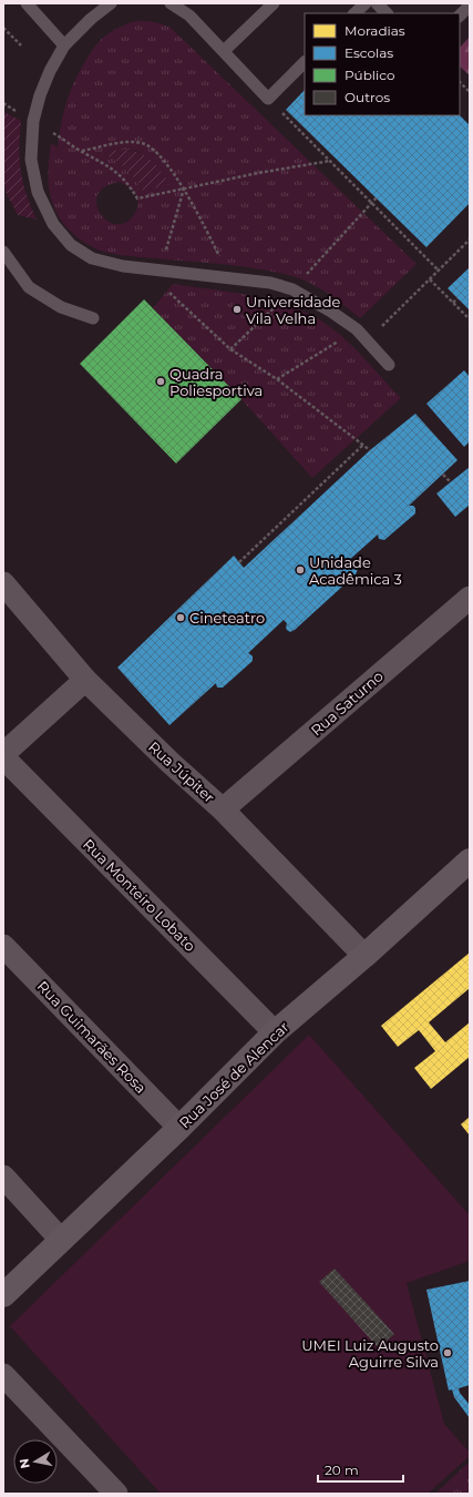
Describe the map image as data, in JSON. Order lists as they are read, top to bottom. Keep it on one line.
{"streets":{"street":["Rua Saturno","Rua Júpiter","Rua Monteiro Lobato","Rua Guimarães Rosa","Rua José de Alencar"]},"crossings":[["Rua Saturno","Rua Júpiter"],["Rua Júpiter","Rua José de Alencar"],["Rua Monteiro Lobato","Rua José de Alencar"],["Rua Guimarães Rosa","Rua José de Alencar"]],"places":["Universidade Vila Velha","Quadra Poliesportiva","Unidade Acadêmica 3","Cineteatro","UMEI Luiz Augusto Aguirre Silva"],"legend":["Moradias","Escolas","Público","Outros"],"scale_bar":"20 m","north":"left"}
